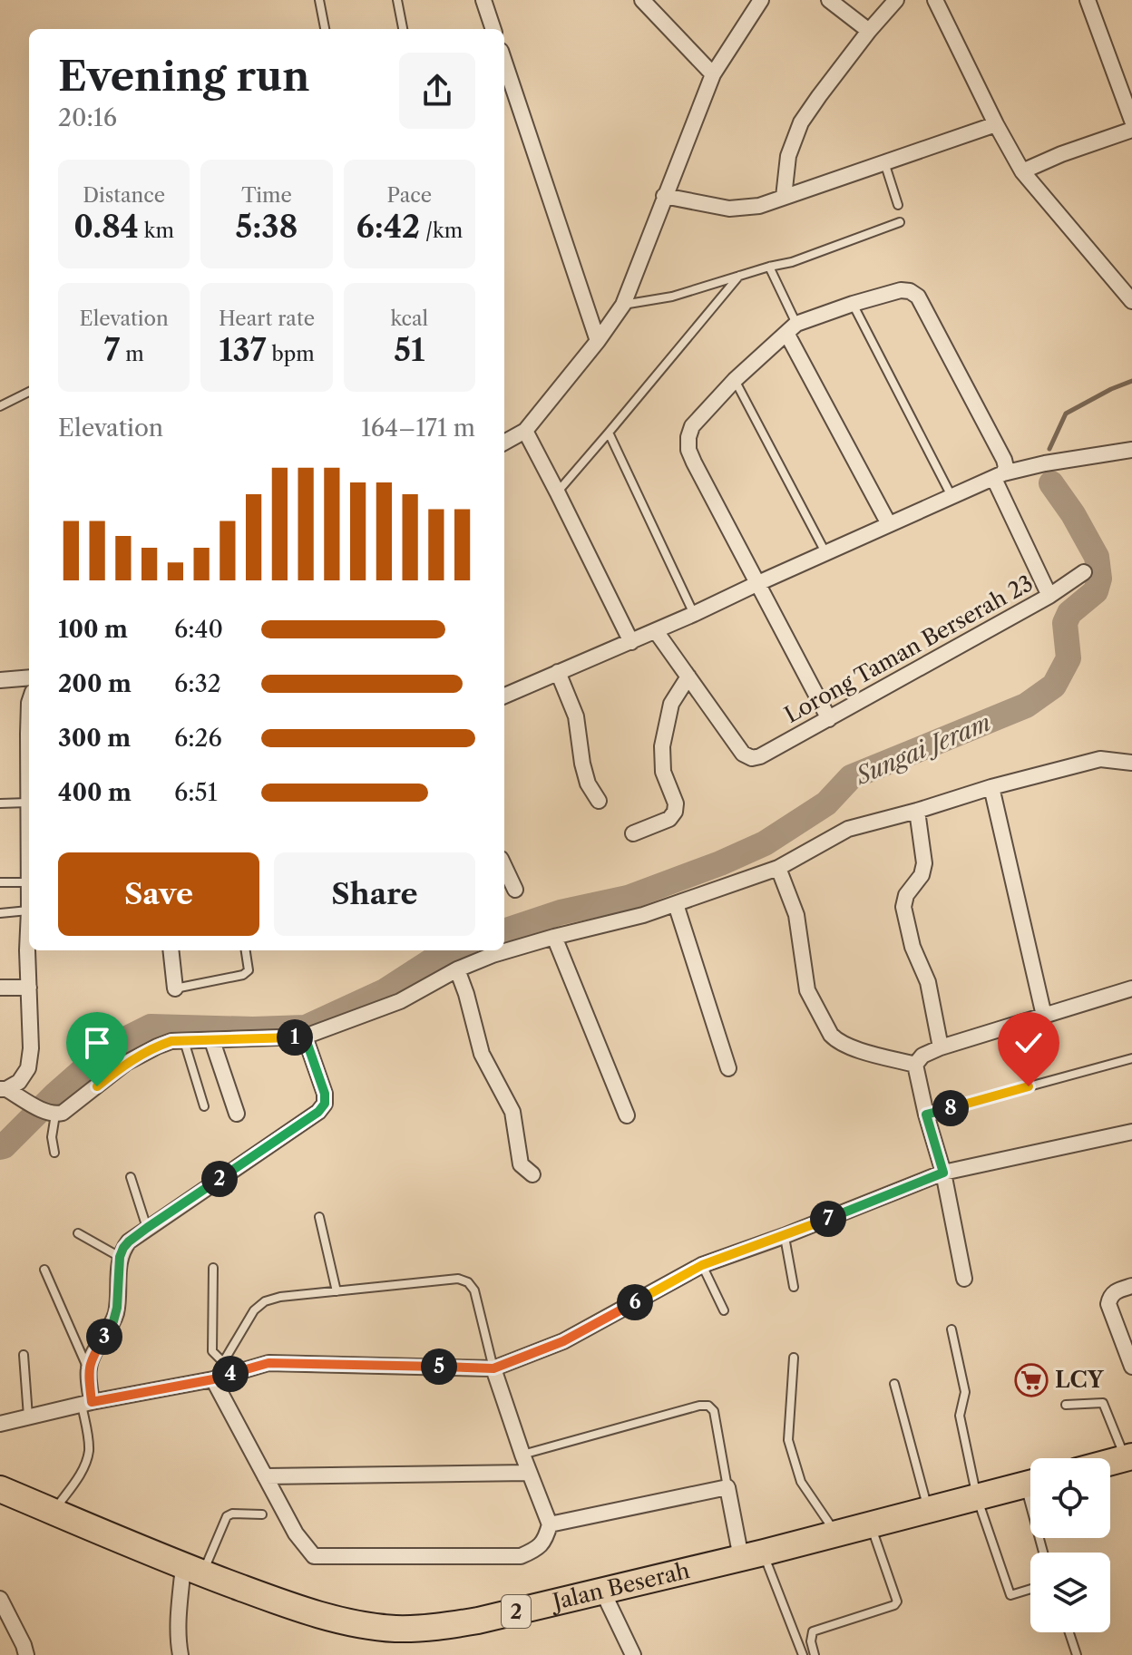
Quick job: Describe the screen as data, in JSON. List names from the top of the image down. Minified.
{"streets":{"highway":["Jalan Beserah","2"],"street":["Lorong Taman Berserah 23"]},"water":["Sungai Jeram"],"places":{"supermarket":["LCY"]},"page":{"heading":["Evening run","20:16"],"stats":[["Distance","0.84 km"],["Time","5:38"],["Pace","6:42 /km"],["Elevation","7 m"],["Heart rate","137 bpm"],["kcal","51"]],"chart":["Elevation","164–171 m"],"list":[{"name":"100 m","note":"6:40"},{"name":"200 m","note":"6:32"},{"name":"300 m","note":"6:26"},{"name":"400 m","note":"6:51"}],"buttons":["Save","Share"],"pins":["1","8","2","7","6","3","5","4"]}}
